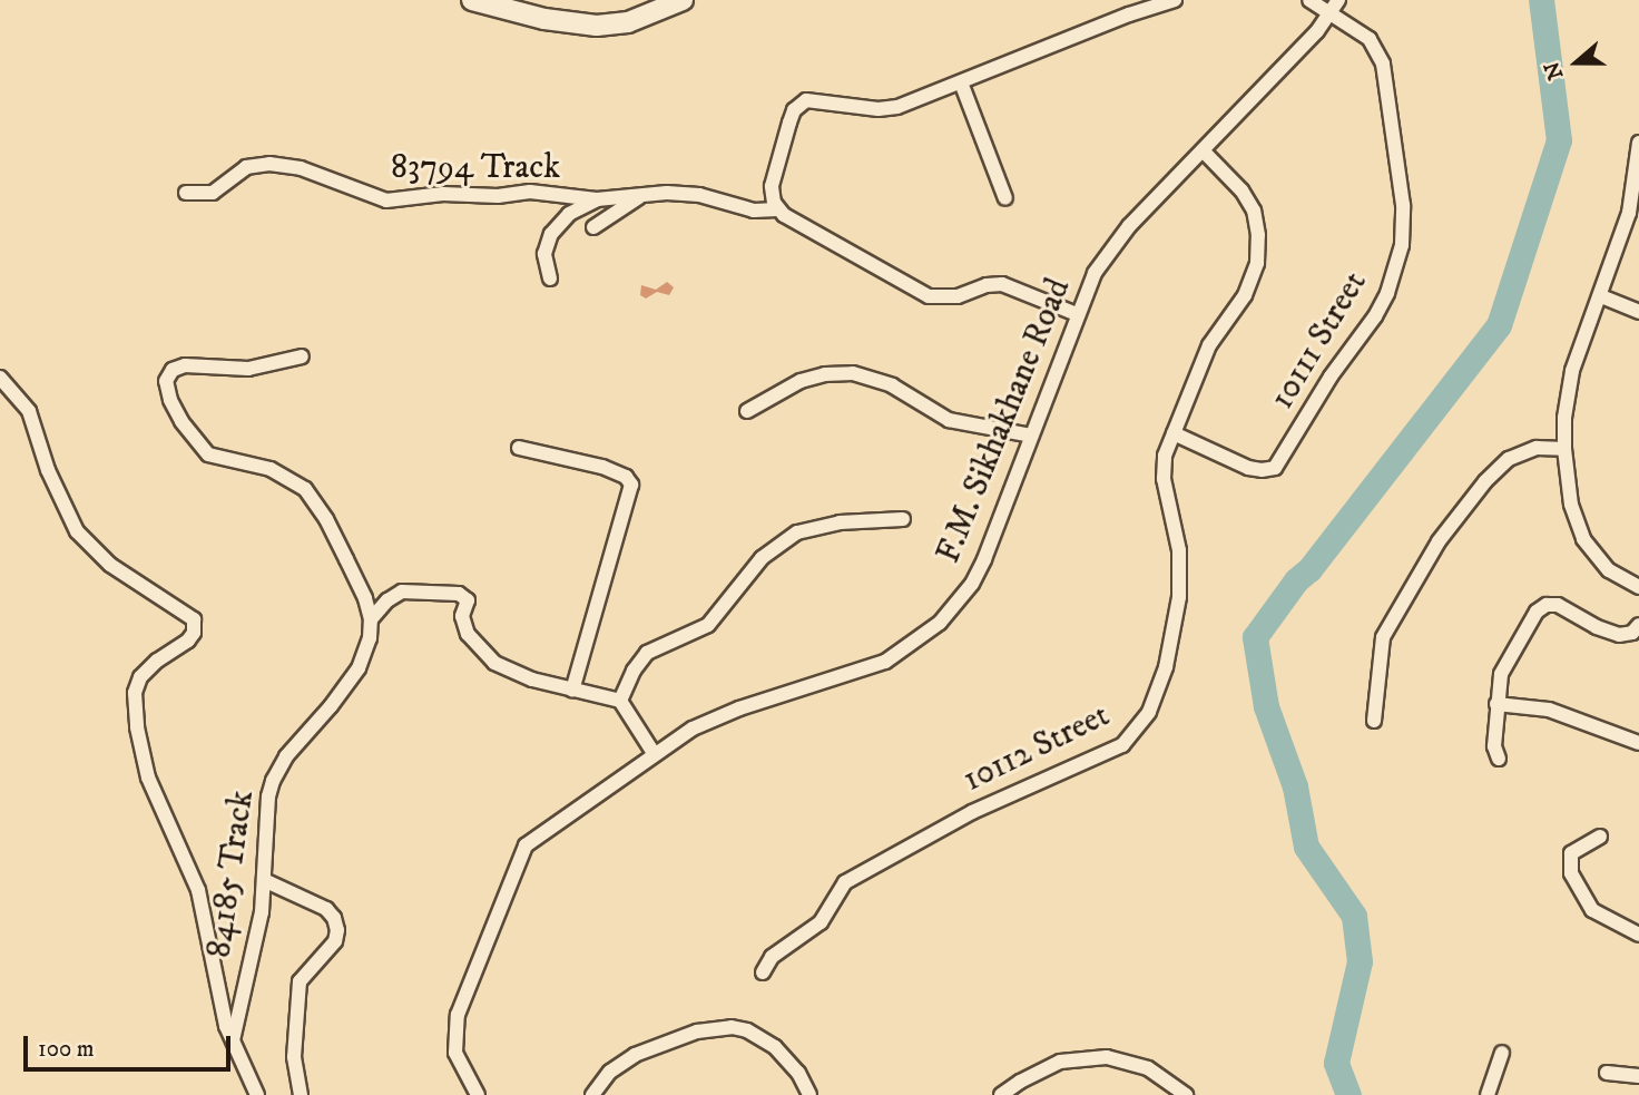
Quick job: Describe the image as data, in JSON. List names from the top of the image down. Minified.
{"streets":{"street":["83794 Track","10111 Street","F.M. Sikhakhane Road","10112 Street","84185 Track"]},"crossings":[["10111 Street","F.M. Sikhakhane Road"],["10111 Street","10112 Street"],["F.M. Sikhakhane Road","10112 Street"]],"scale_bar":"100 m","north":"left"}
